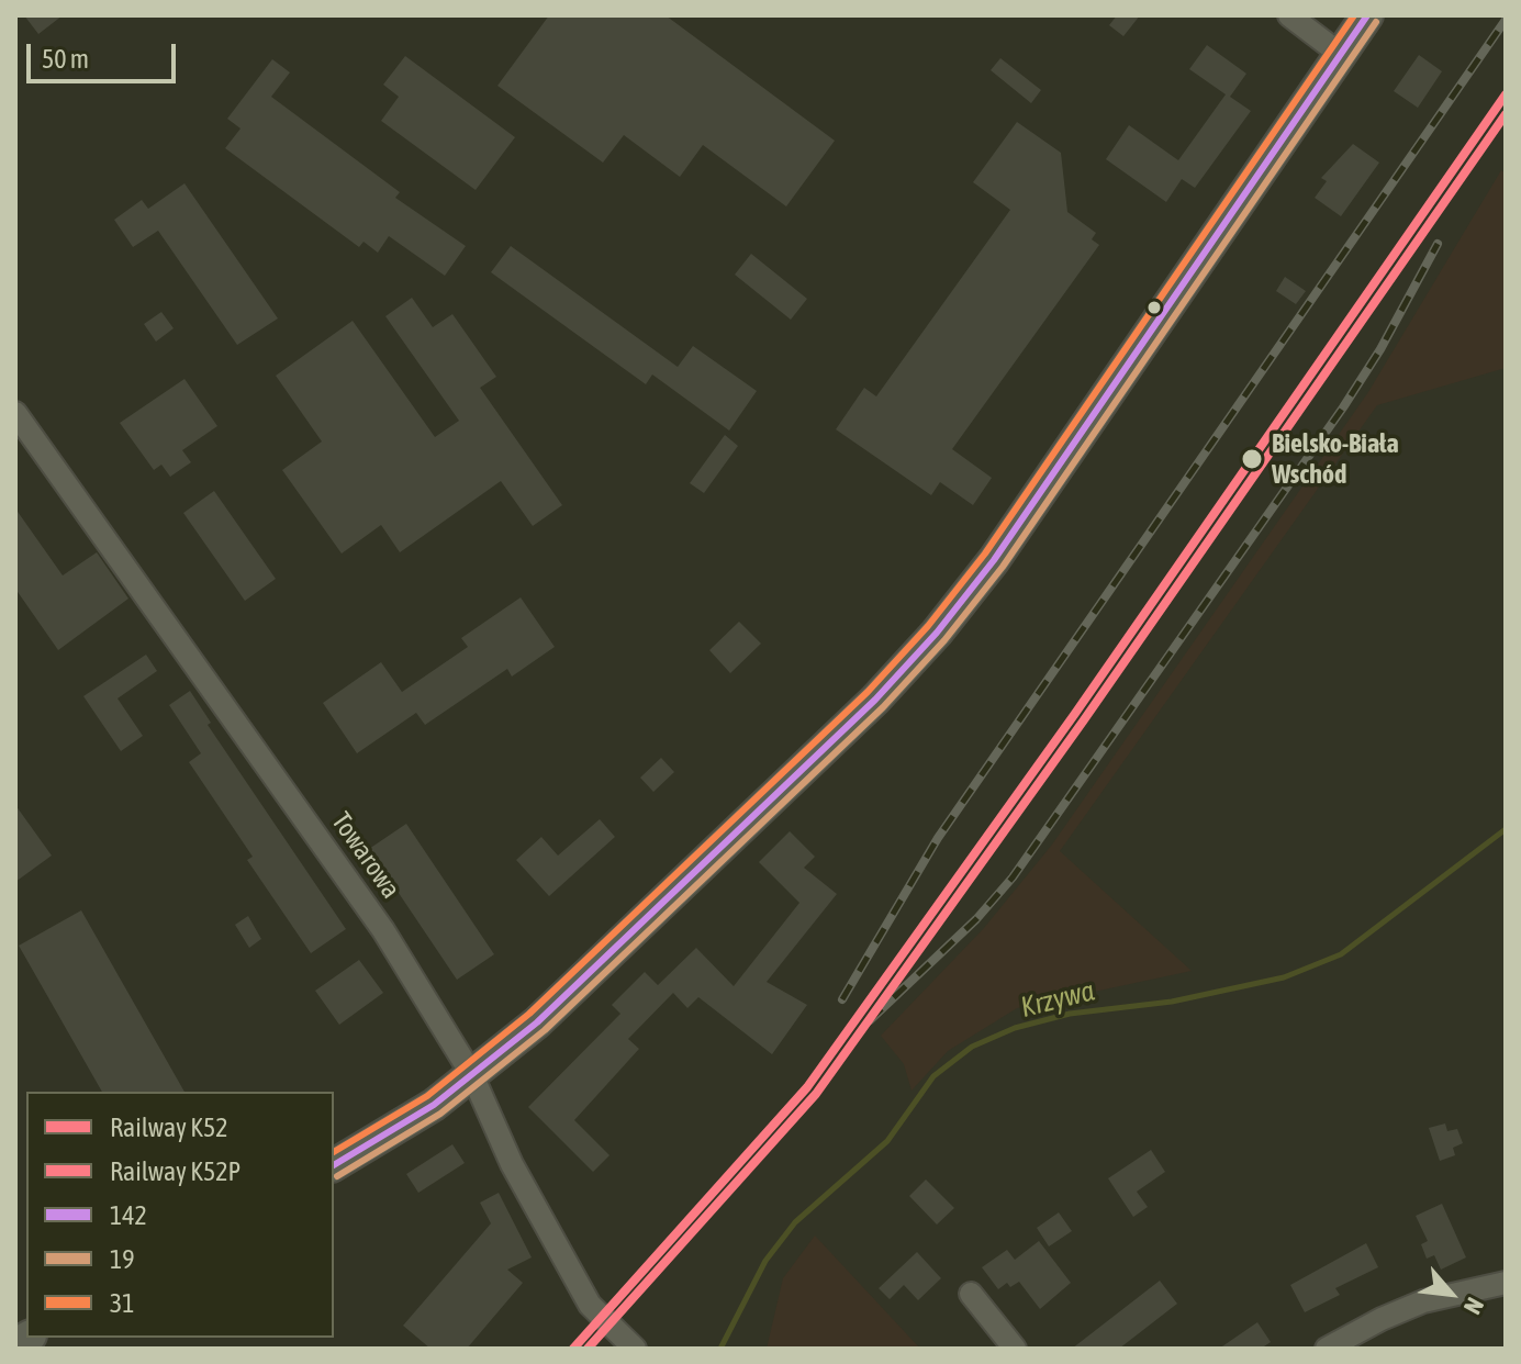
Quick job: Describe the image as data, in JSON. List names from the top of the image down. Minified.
{"streets":{"street":["Towarowa"]},"water":["Krzywa"],"places":["Bielsko-Biała Wschód"],"lines":["transit line 142","transit line 31","transit line 19","rail line K52","rail line K52P"],"legend":["Railway K52","Railway K52P","142","19","31"],"scale_bar":"50 m","north":"bottom right"}
